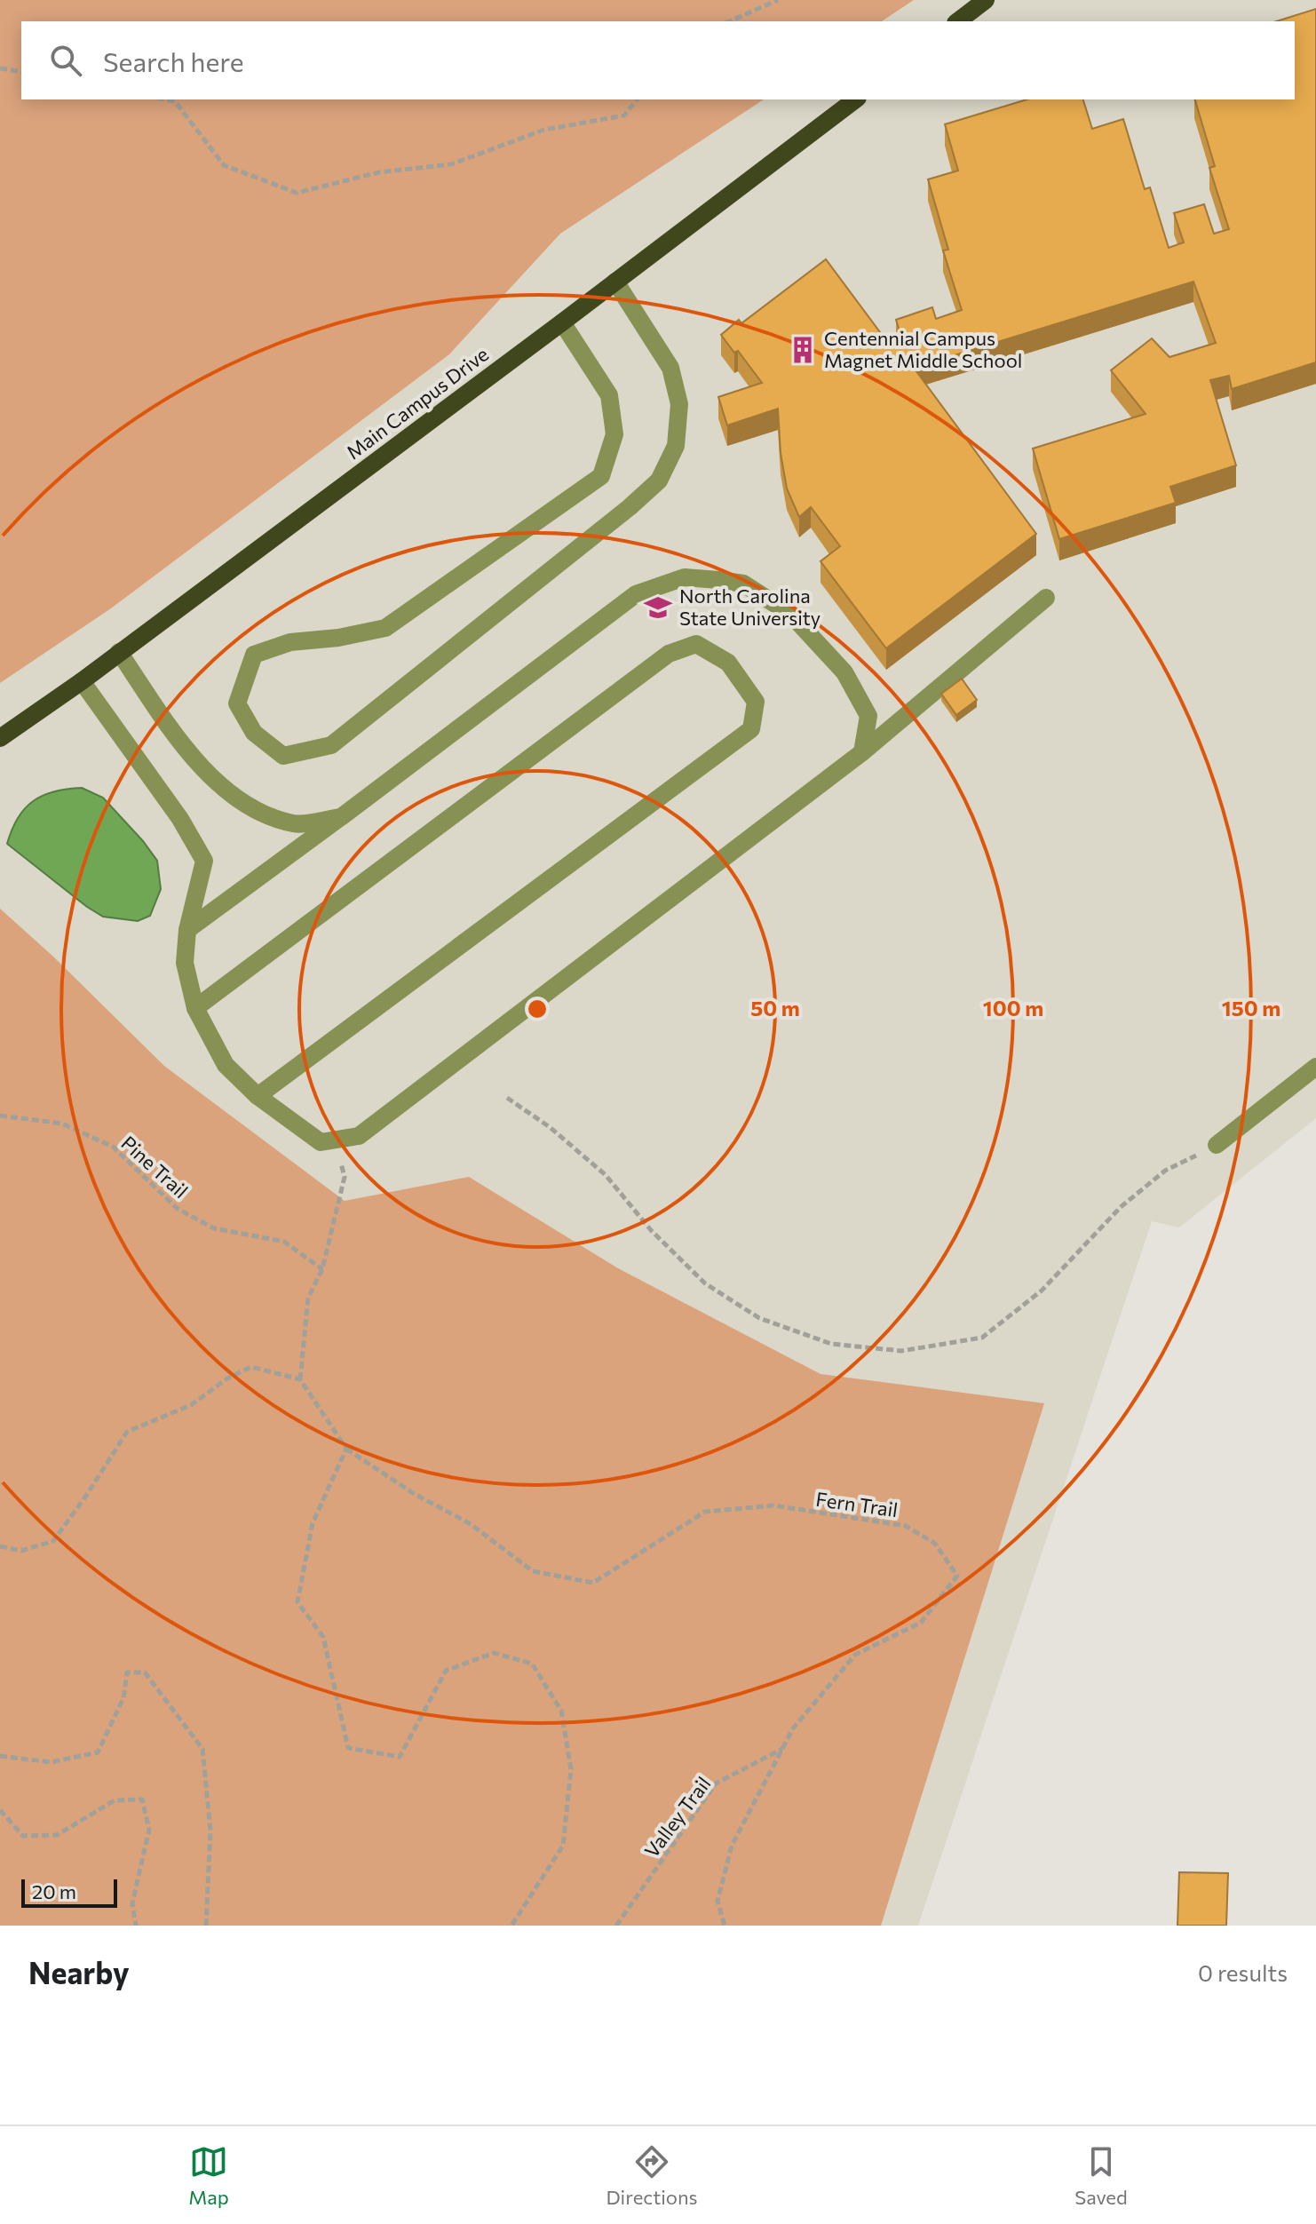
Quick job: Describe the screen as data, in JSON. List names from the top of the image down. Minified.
{"streets":{"main road":["Main Campus Drive"],"path":["Pine Trail","Fern Trail","Valley Trail"]},"crossings":[["Fern Trail","Valley Trail"]],"places":{"building":["Centennial Campus Magnet Middle School"],"school or university":["North Carolina State University"]},"scale_bar":"20 m","page":{"search":"Search here","scale":"20 m","heading":["Nearby","0 results"],"nav":["Map","Directions","Saved"]},"rings":["50 m","100 m","150 m"]}
